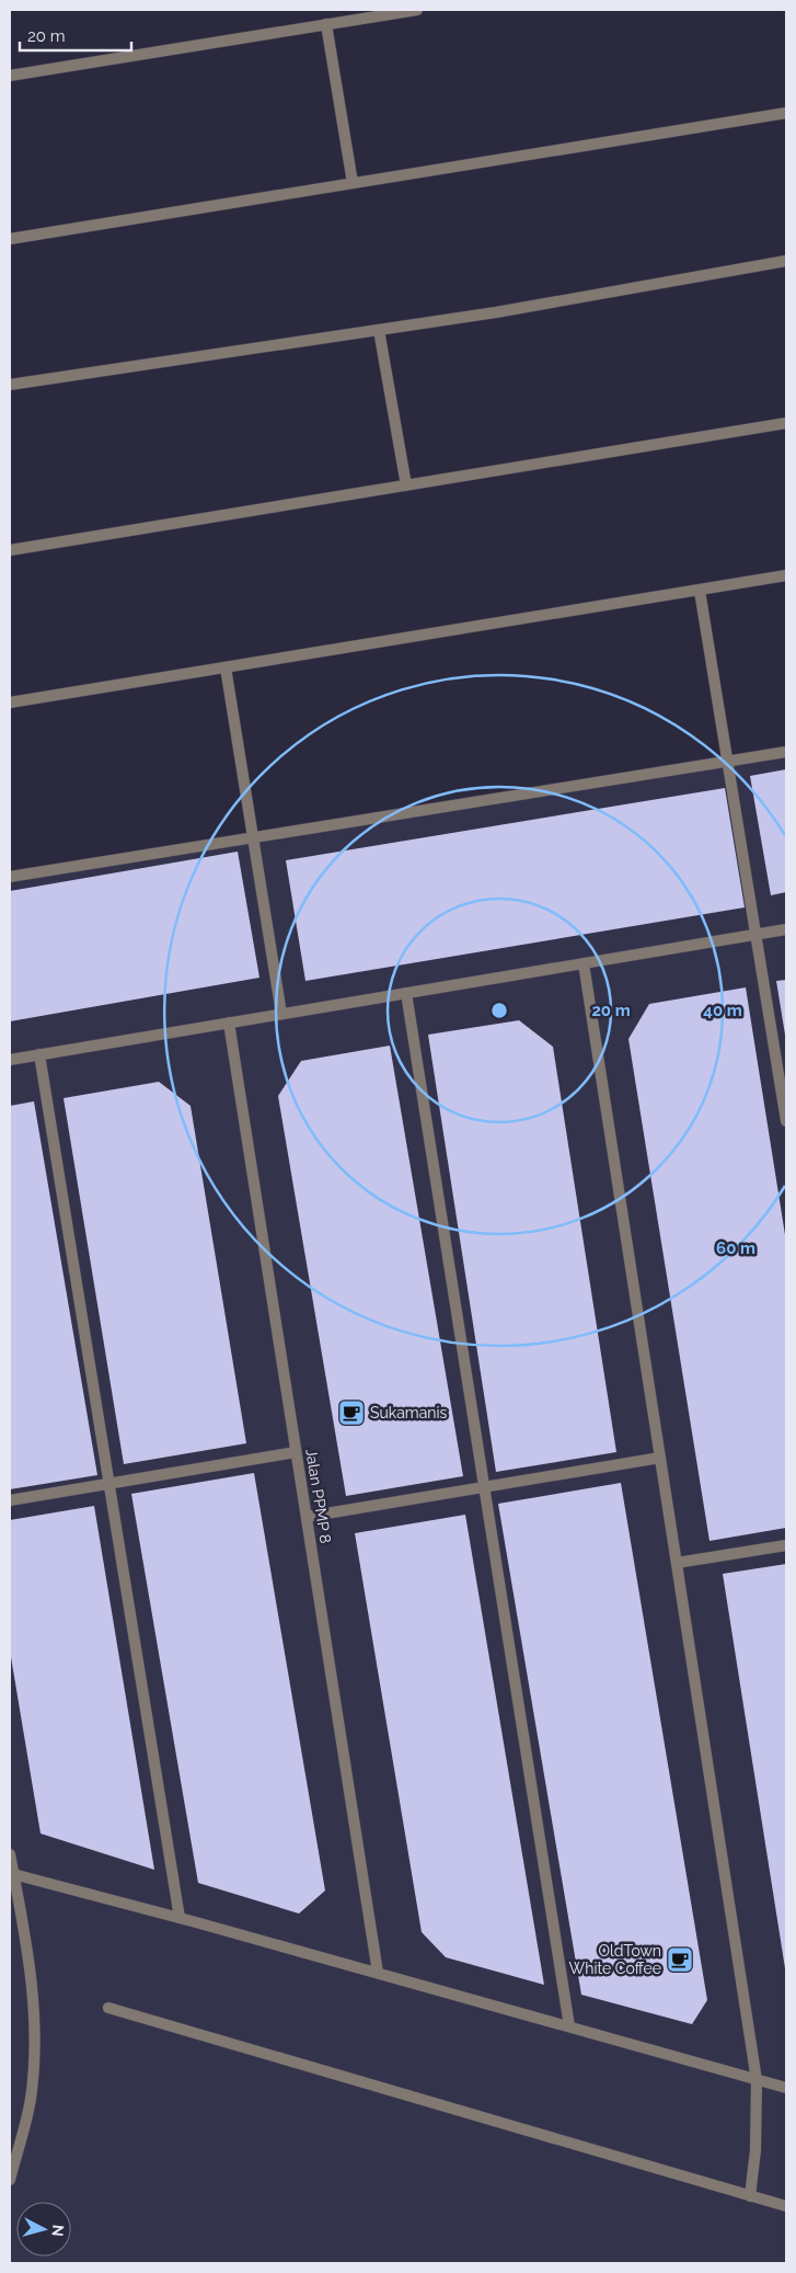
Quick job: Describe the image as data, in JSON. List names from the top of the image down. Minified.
{"streets":{"street":["Jalan PPMP 8"]},"places":{"cafe":["Sukamanis","OldTown White Coffee"]},"scale_bar":"20 m","north":"right","rings":["20 m","40 m","60 m"]}
